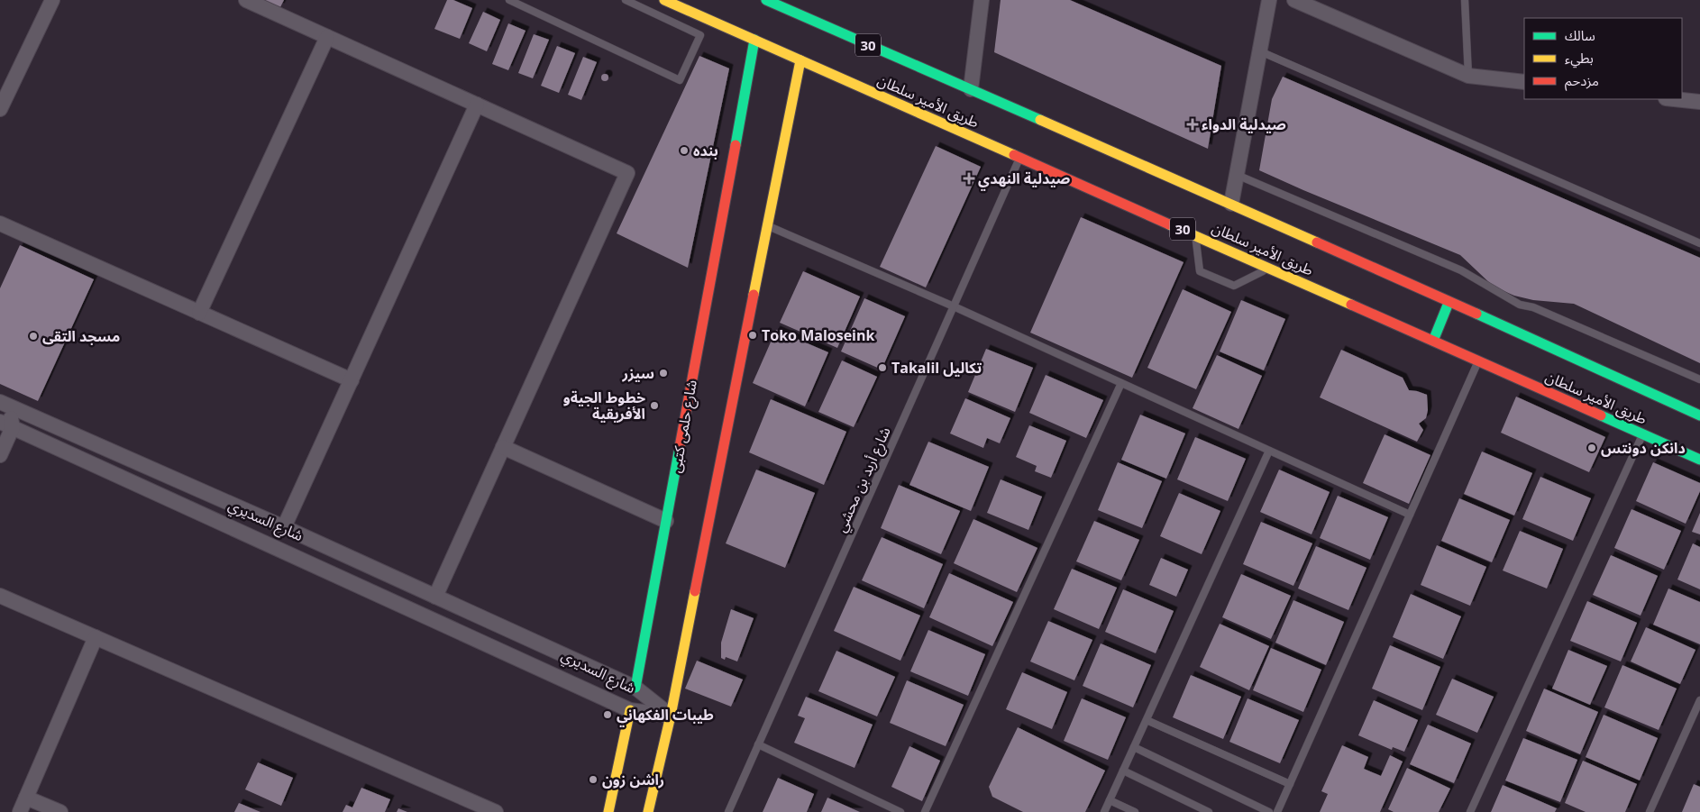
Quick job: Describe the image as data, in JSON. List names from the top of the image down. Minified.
{"streets":{"main road":["30","طريق الأمير سلطان","شارع حلمى كتبى"],"street":["شارع السديري"],"lane":["شارع أربد بن محشي"]},"crossings":[["طريق الأمير سلطان","شارع حلمى كتبى"],["طريق الأمير سلطان","شارع أربد بن محشي"],["شارع حلمى كتبى","شارع السديري"]],"places":{"health":["صيدلية الدواء","صيدلية النهدي"],"other":["بنده","Toko Maloseink","مسجد التقى","Takalil تكاليل","سيزر","خطوط الجيةو الأفريقية","دانكن دونتس","طيبات الفكهاني","راشن زون"]},"legend":["سالك","بطيء","مزدحم"]}
